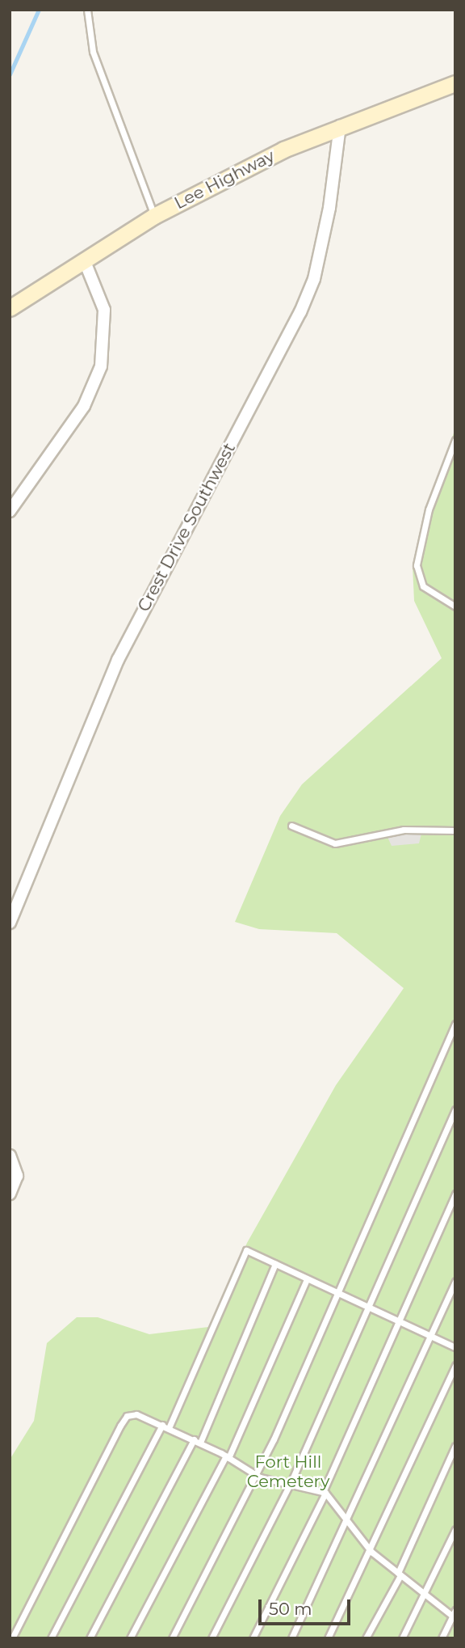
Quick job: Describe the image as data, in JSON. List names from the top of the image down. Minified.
{"streets":{"main road":["Lee Highway"],"street":["Crest Drive Southwest"]},"crossings":[["Lee Highway","Crest Drive Southwest"]],"parks":["Fort Hill Cemetery"],"scale_bar":"50 m"}
